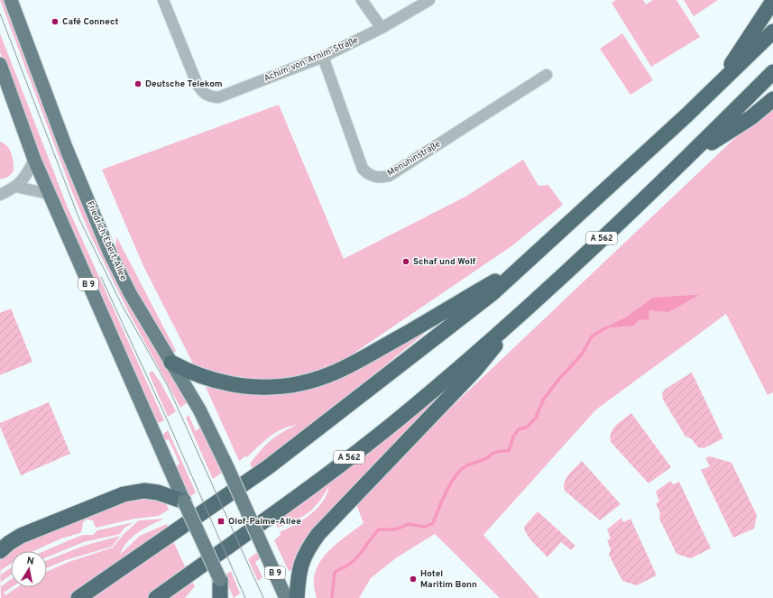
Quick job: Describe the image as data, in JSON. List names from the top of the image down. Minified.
{"streets":{"highway":["A 562"],"main road":["Friedrich-Ebert-Allee","B 9"],"street":["Achim-von-Arnim-Straße","Menuhinstraße"]},"crossings":[["Achim-von-Arnim-Straße","Menuhinstraße"]],"places":{"other":["Café Connect","Deutsche Telekom","Schaf und Wolf","Hotel Maritim Bonn"],"transit":["Olof-Palme-Allee"]},"north":"top"}
